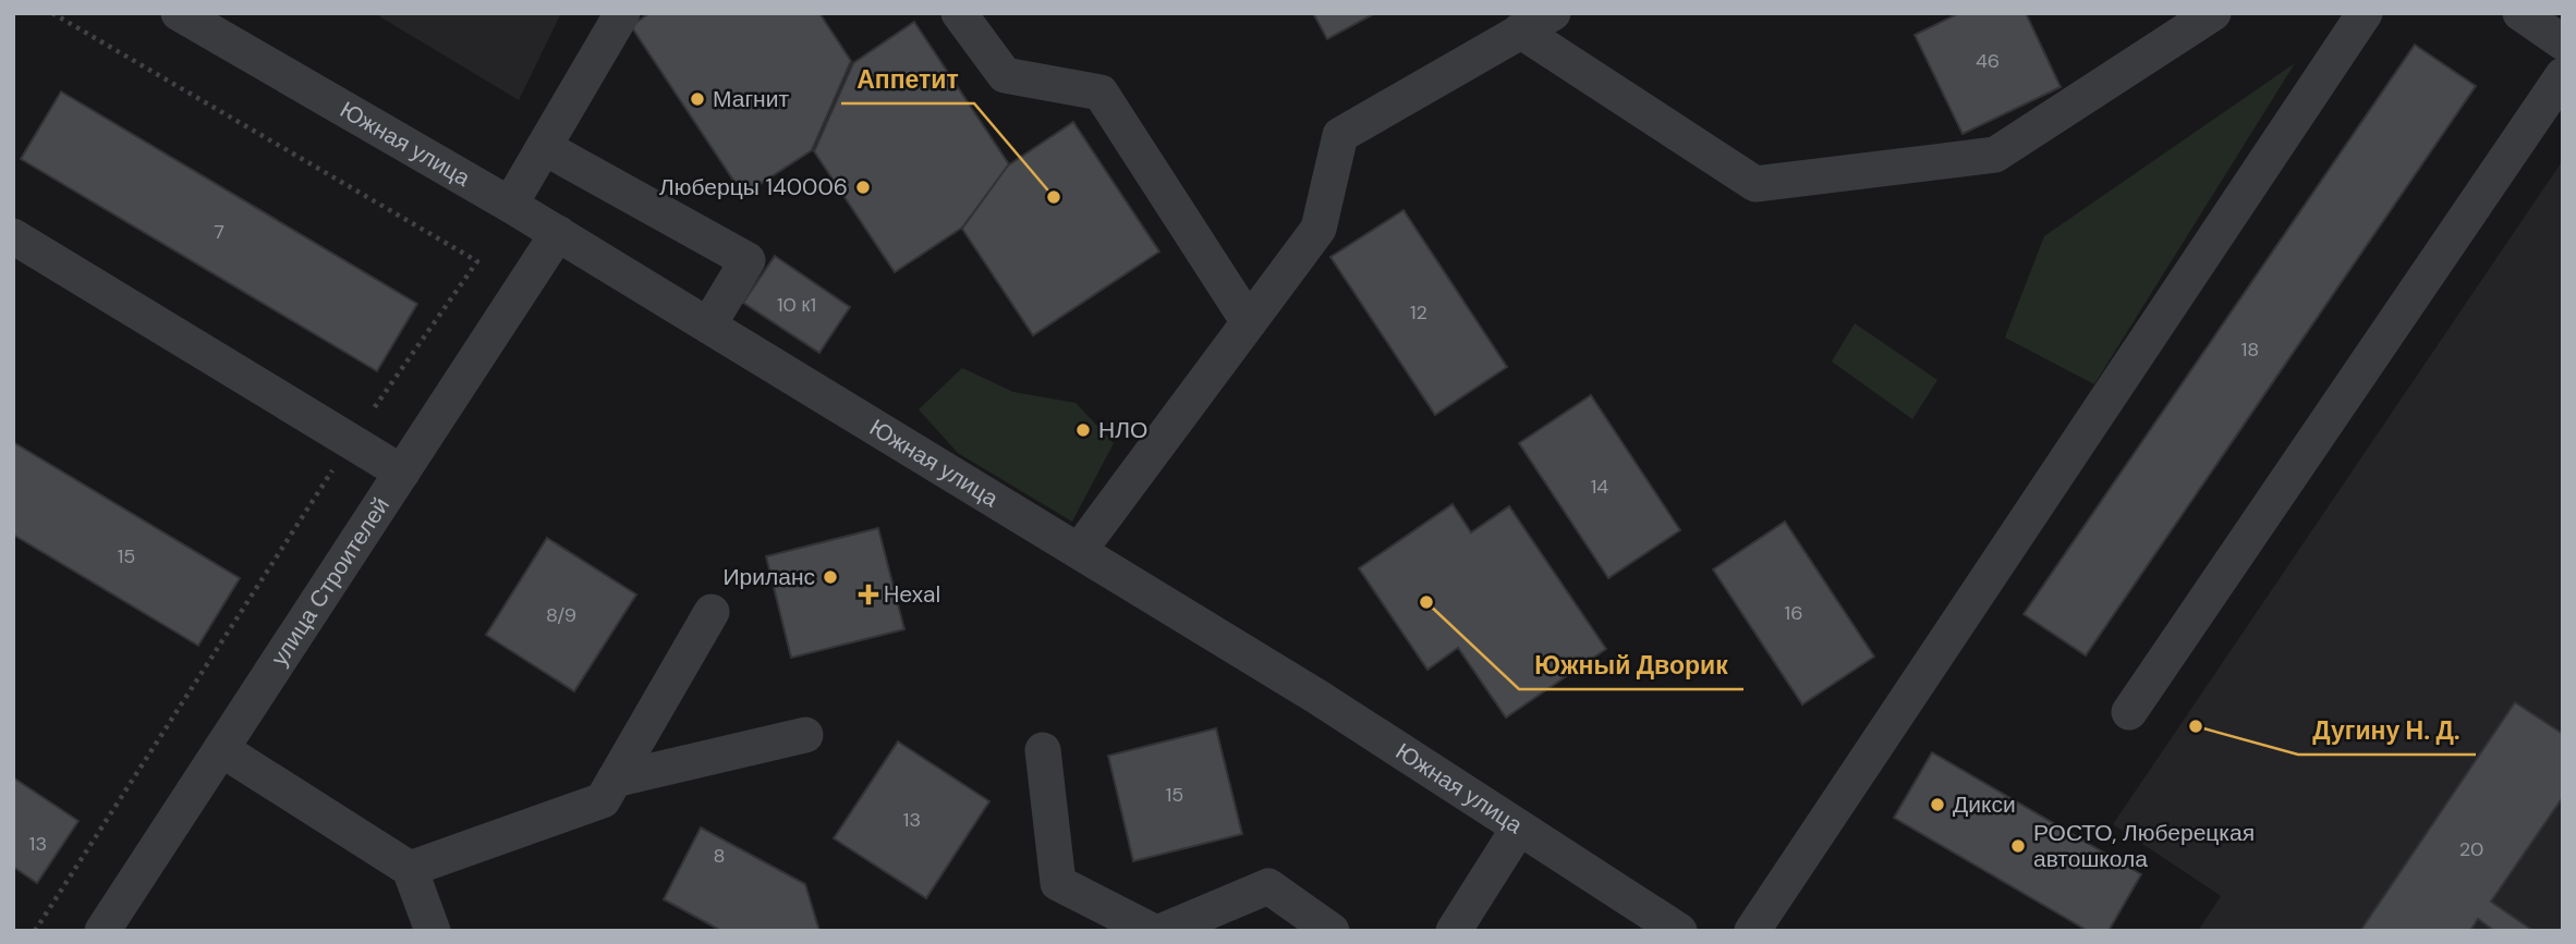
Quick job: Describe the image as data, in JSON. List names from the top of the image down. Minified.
{"streets":{"street":["Южная улица","улица Строителей"]},"crossings":[["Южная улица","улица Строителей"]],"places":{"other":["Магнит","Люберцы 140006","Аппетит","НЛО","Ириланс","Южный Дворик","Дугину Н. Д.","Дикси","РОСТО, Люберецкая автошкола"],"health":["Hexal"]},"house_numbers":["46","7","10 к1","12","18","14","15","16","8/9","15","13","13","20","8"]}
